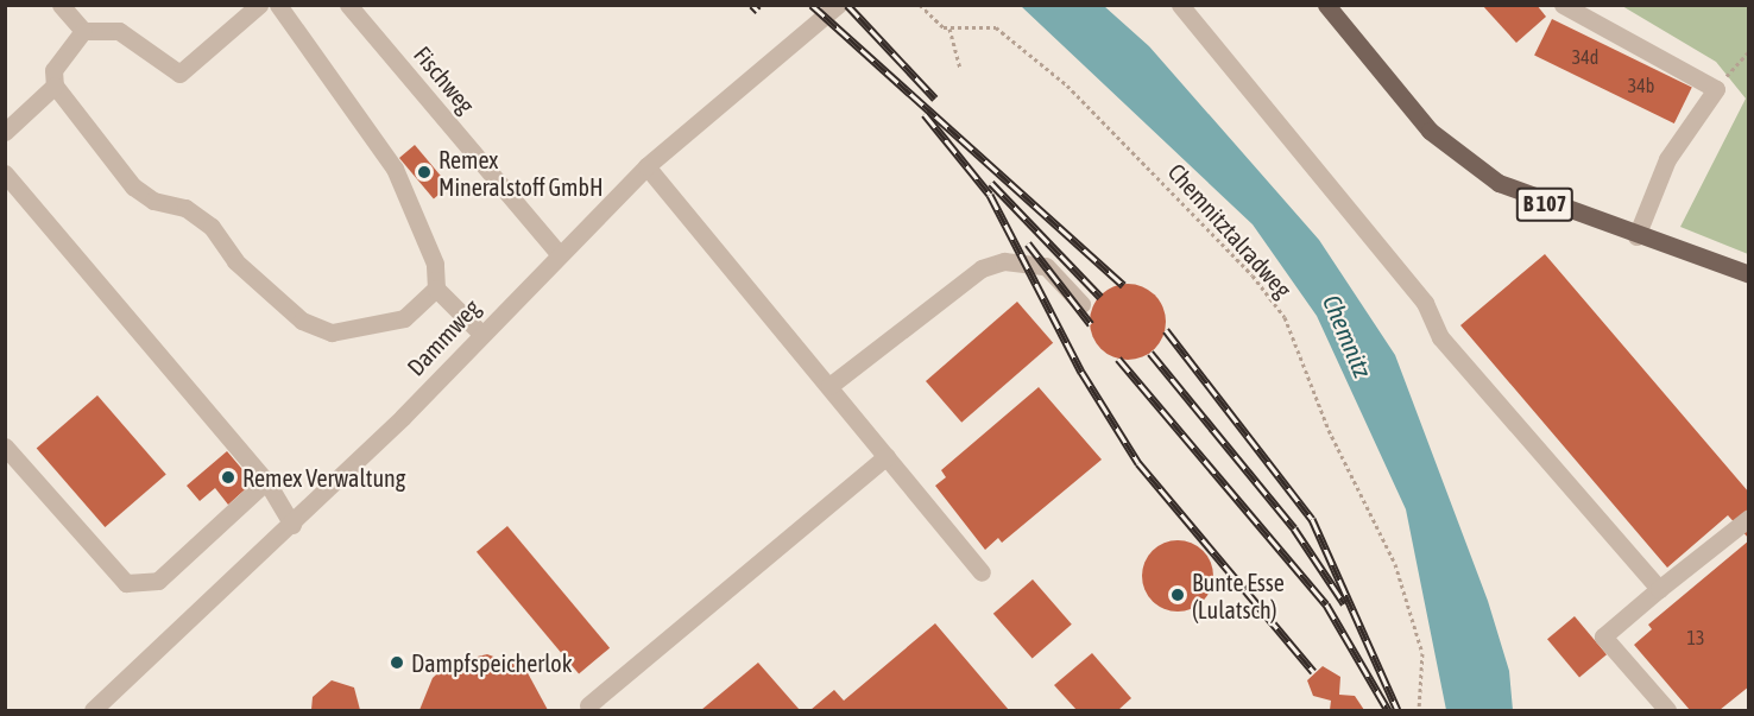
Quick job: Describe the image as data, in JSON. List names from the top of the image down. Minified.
{"streets":{"main road":["B 107"],"street":["Fischweg","Dammweg"],"path":["Chemnitztalradweg"]},"crossings":[["Fischweg","Dammweg"]],"water":["Chemnitz"],"places":["Remex Mineralstoff GmbH","Remex Verwaltung","Bunte Esse (Lulatsch)","Dampfspeicherlok"],"house_numbers":["34d","34b","13"]}
